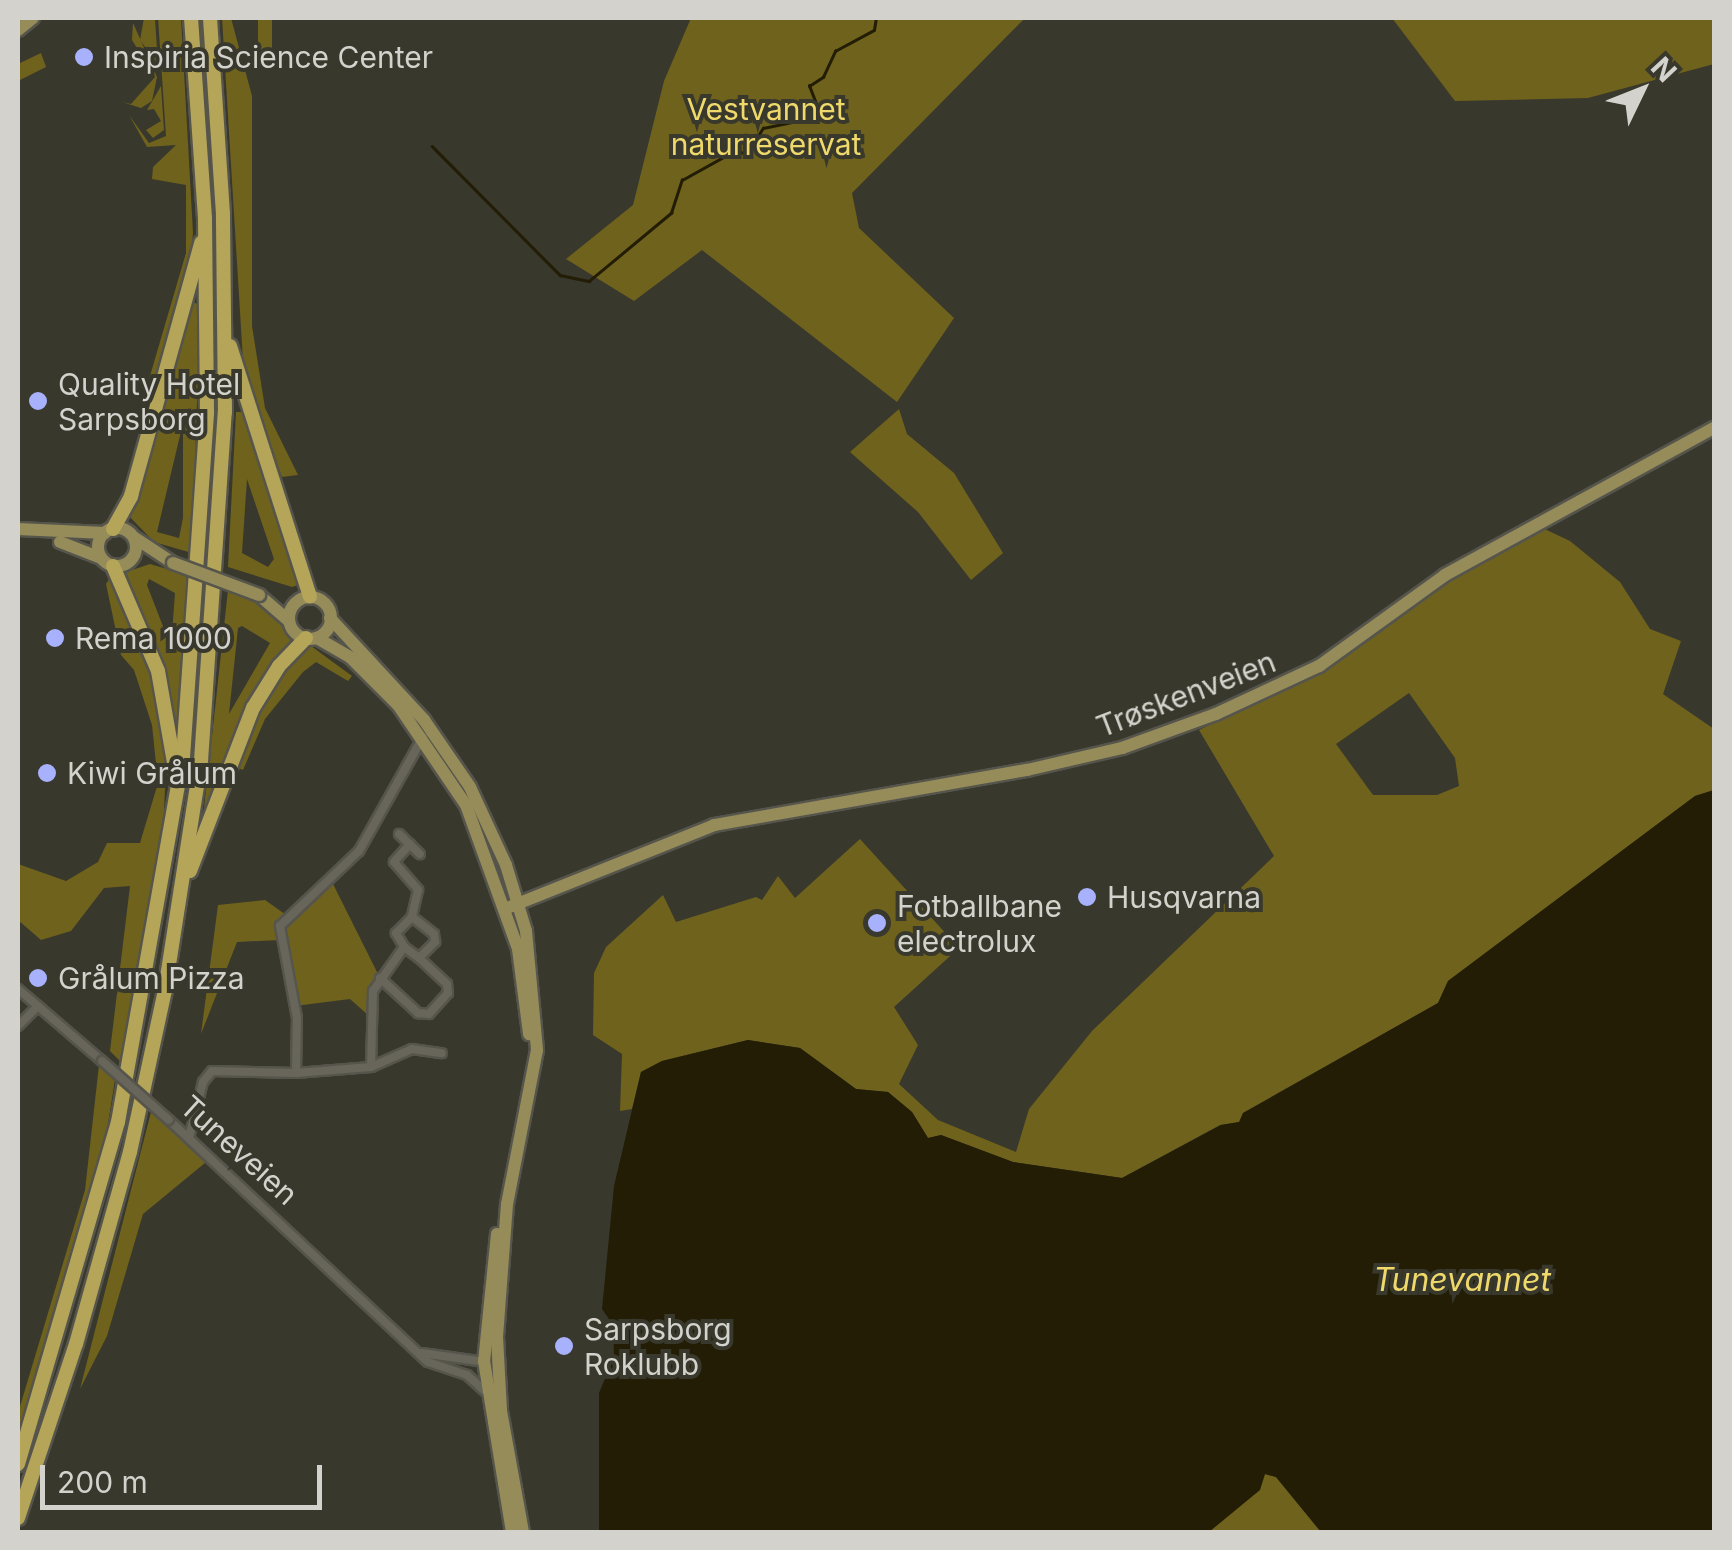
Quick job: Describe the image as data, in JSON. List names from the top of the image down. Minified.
{"streets":{"main road":["Trøskenveien"],"street":["Tuneveien"]},"water":["Tunevannet"],"parks":["Vestvannet naturreservat"],"places":["Inspiria Science Center","Quality Hotel Sarpsborg","Rema 1000","Kiwi Grålum","Husqvarna","Fotballbane electrolux","Grålum Pizza","Sarpsborg Roklubb"],"scale_bar":"200 m","north":"top right"}
